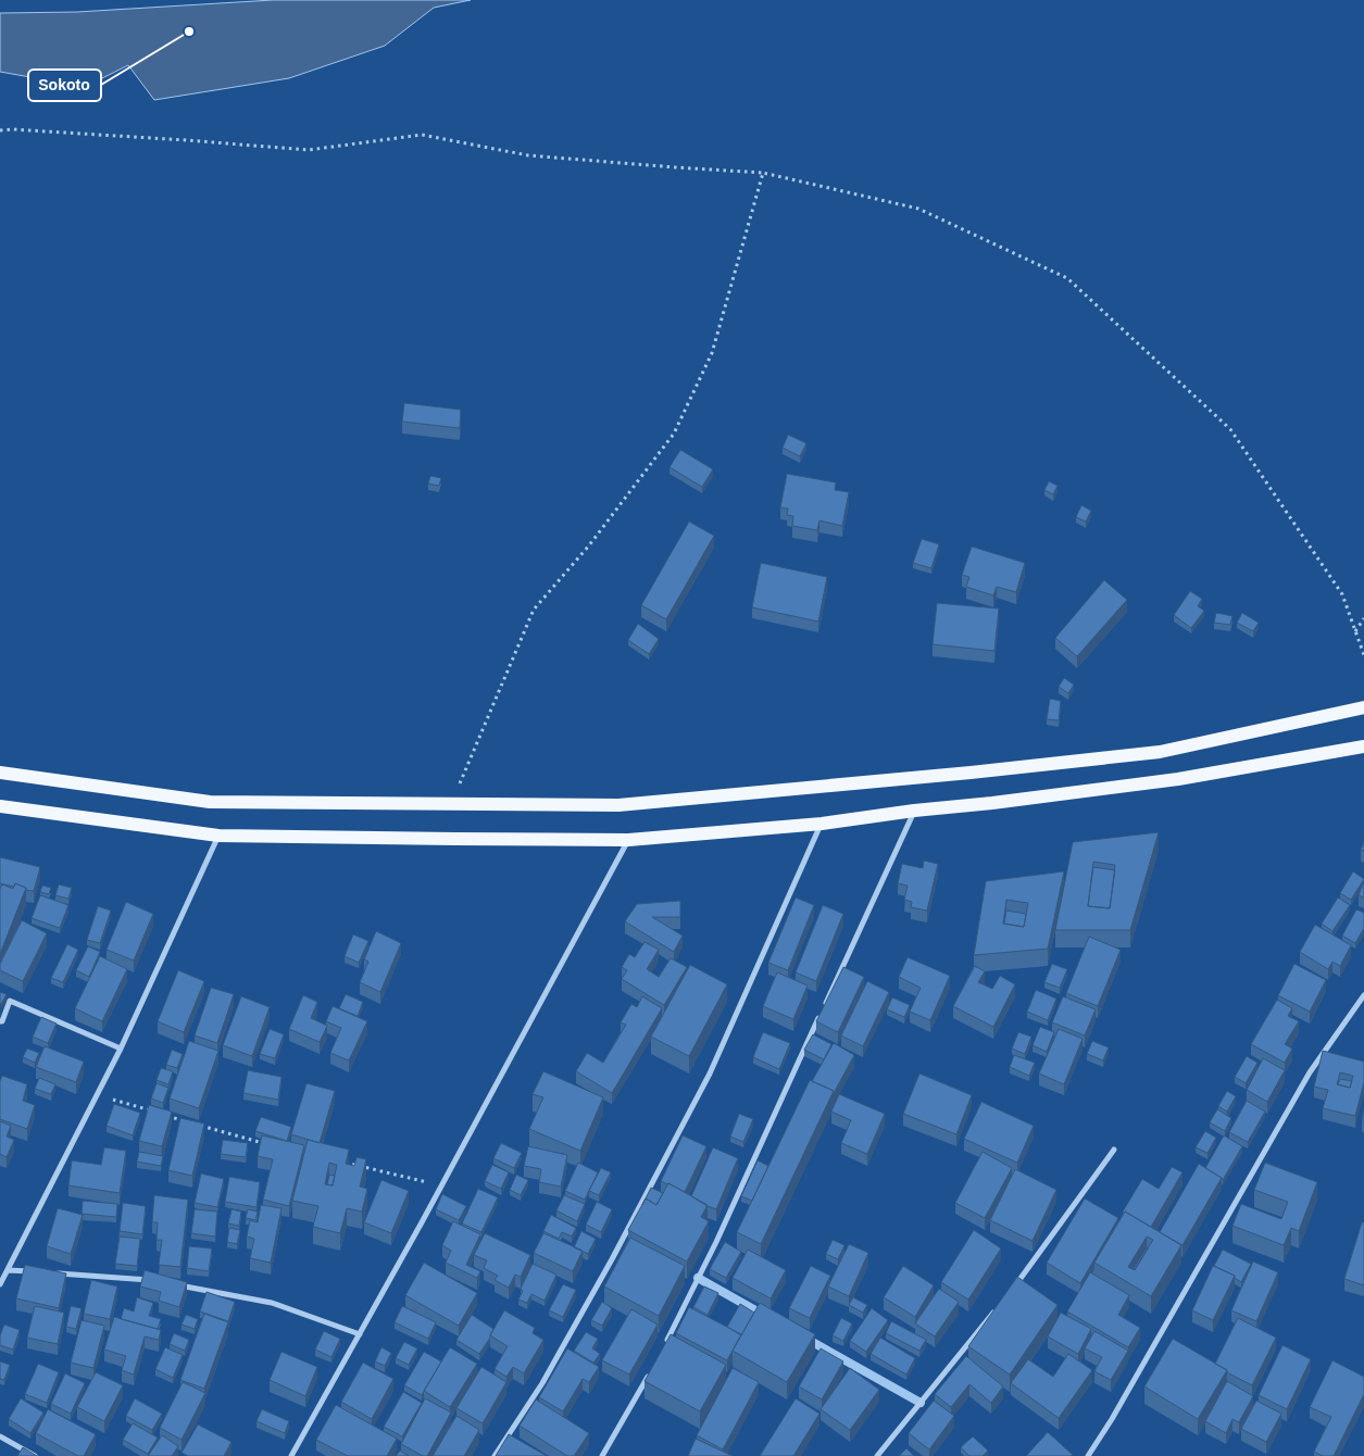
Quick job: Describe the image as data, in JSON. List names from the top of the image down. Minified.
{"places":["Sokoto"]}
